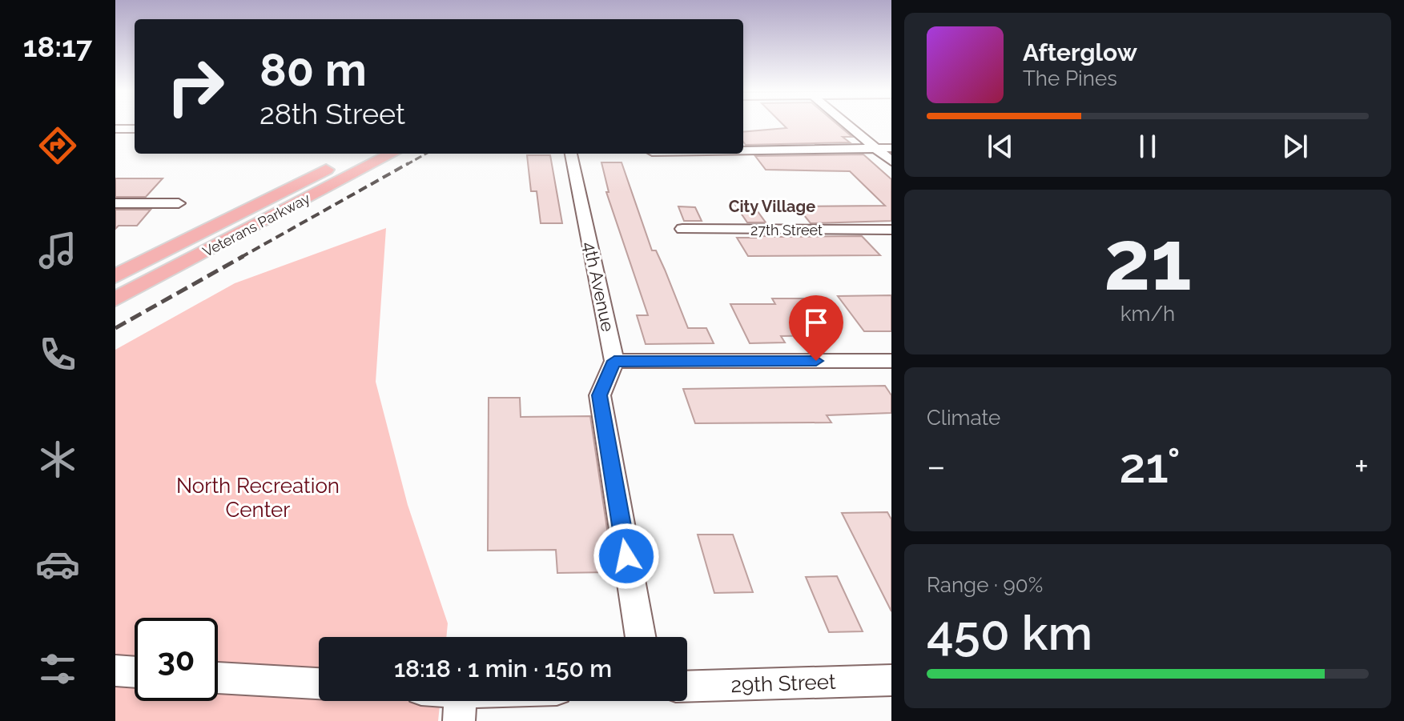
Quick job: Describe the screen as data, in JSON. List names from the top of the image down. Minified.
{"streets":{"main road":["Veterans Parkway"],"street":["27th Street","4th Avenue","29th Street"]},"districts":["City Village"],"parks":["North Recreation Center"],"page":{"tabs":"18:17","turn":["80 m","28th Street"],"song":["Afterglow","The Pines"],"tile":[["21","km/h"],"Climate",["Range · 90%","450 km"]],"heat":["−","21°","+"],"limit":"30","trip":"18:18 · 1 min · 150 m"}}
